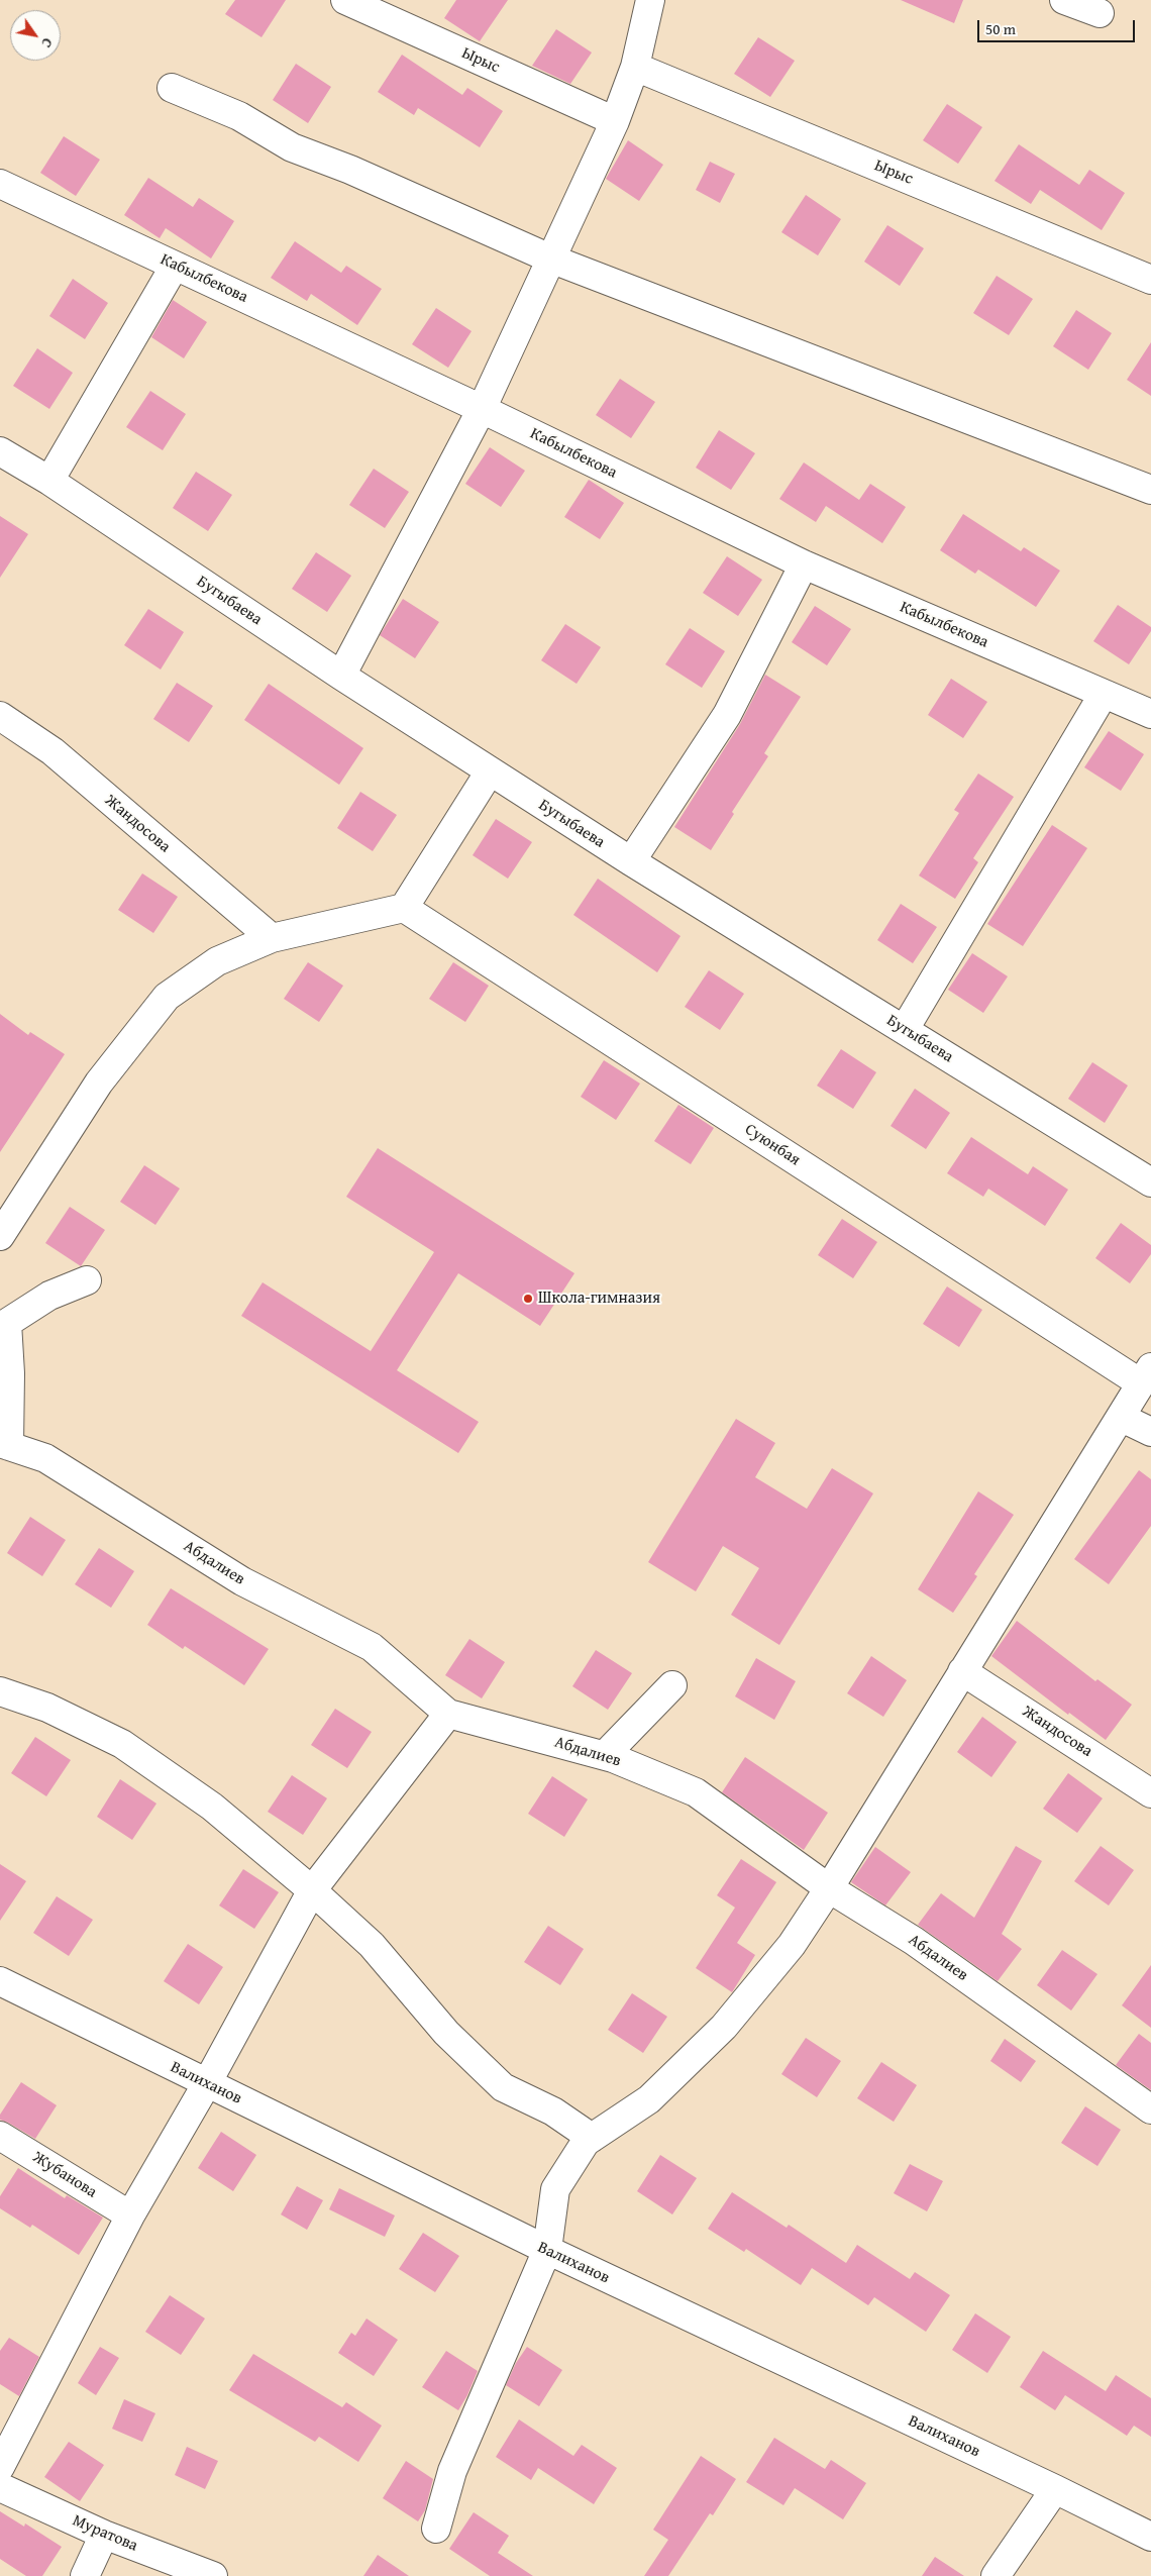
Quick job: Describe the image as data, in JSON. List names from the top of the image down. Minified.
{"streets":{"street":["Ырыс","Кабылбекова","Бугыбаева","Жандосова","Суюнбая","Абдалиев","Валиханов","Жубанова","Муратова"]},"places":["Школа-гимназия"],"scale_bar":"50 m","north":"bottom right"}
